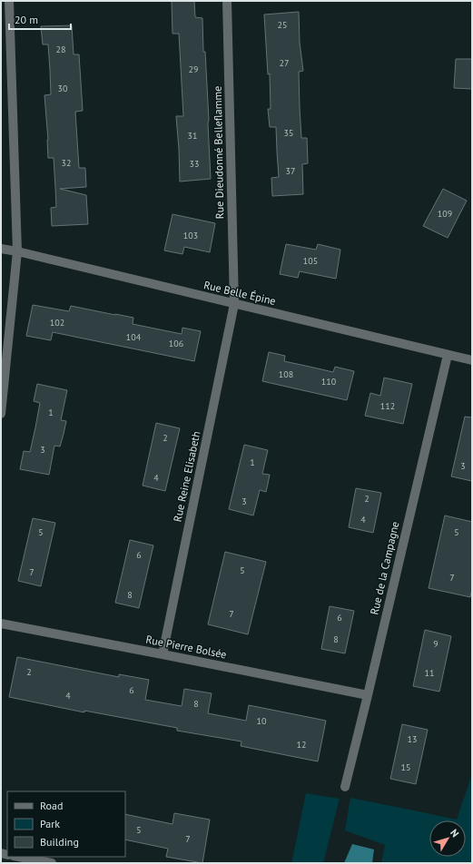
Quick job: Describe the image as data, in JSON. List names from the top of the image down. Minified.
{"streets":{"street":["Rue Dieudonné Belleflamme","Rue Belle Épine","Rue Reine Elisabeth","Rue de la Campagne","Rue Pierre Bolsée"]},"crossings":[["Rue Dieudonné Belleflamme","Rue Belle Épine"],["Rue Dieudonné Belleflamme","Rue Reine Elisabeth"],["Rue Belle Épine","Rue Reine Elisabeth"],["Rue Belle Épine","Rue de la Campagne"],["Rue Reine Elisabeth","Rue Pierre Bolsée"],["Rue de la Campagne","Rue Pierre Bolsée"]],"house_numbers":["25","28","27","29","30","35","31","32","33","37","109","103","105","102","104","106","108","110","112","1","2","3","1","3","4","2","3","4","5","5","6","5","7","7","8","7","6","8","9","2","11","6","4","8","10","13","12","15","5","7"],"legend":["Road","Park","Building"],"scale_bar":"20 m","north":"top right"}
